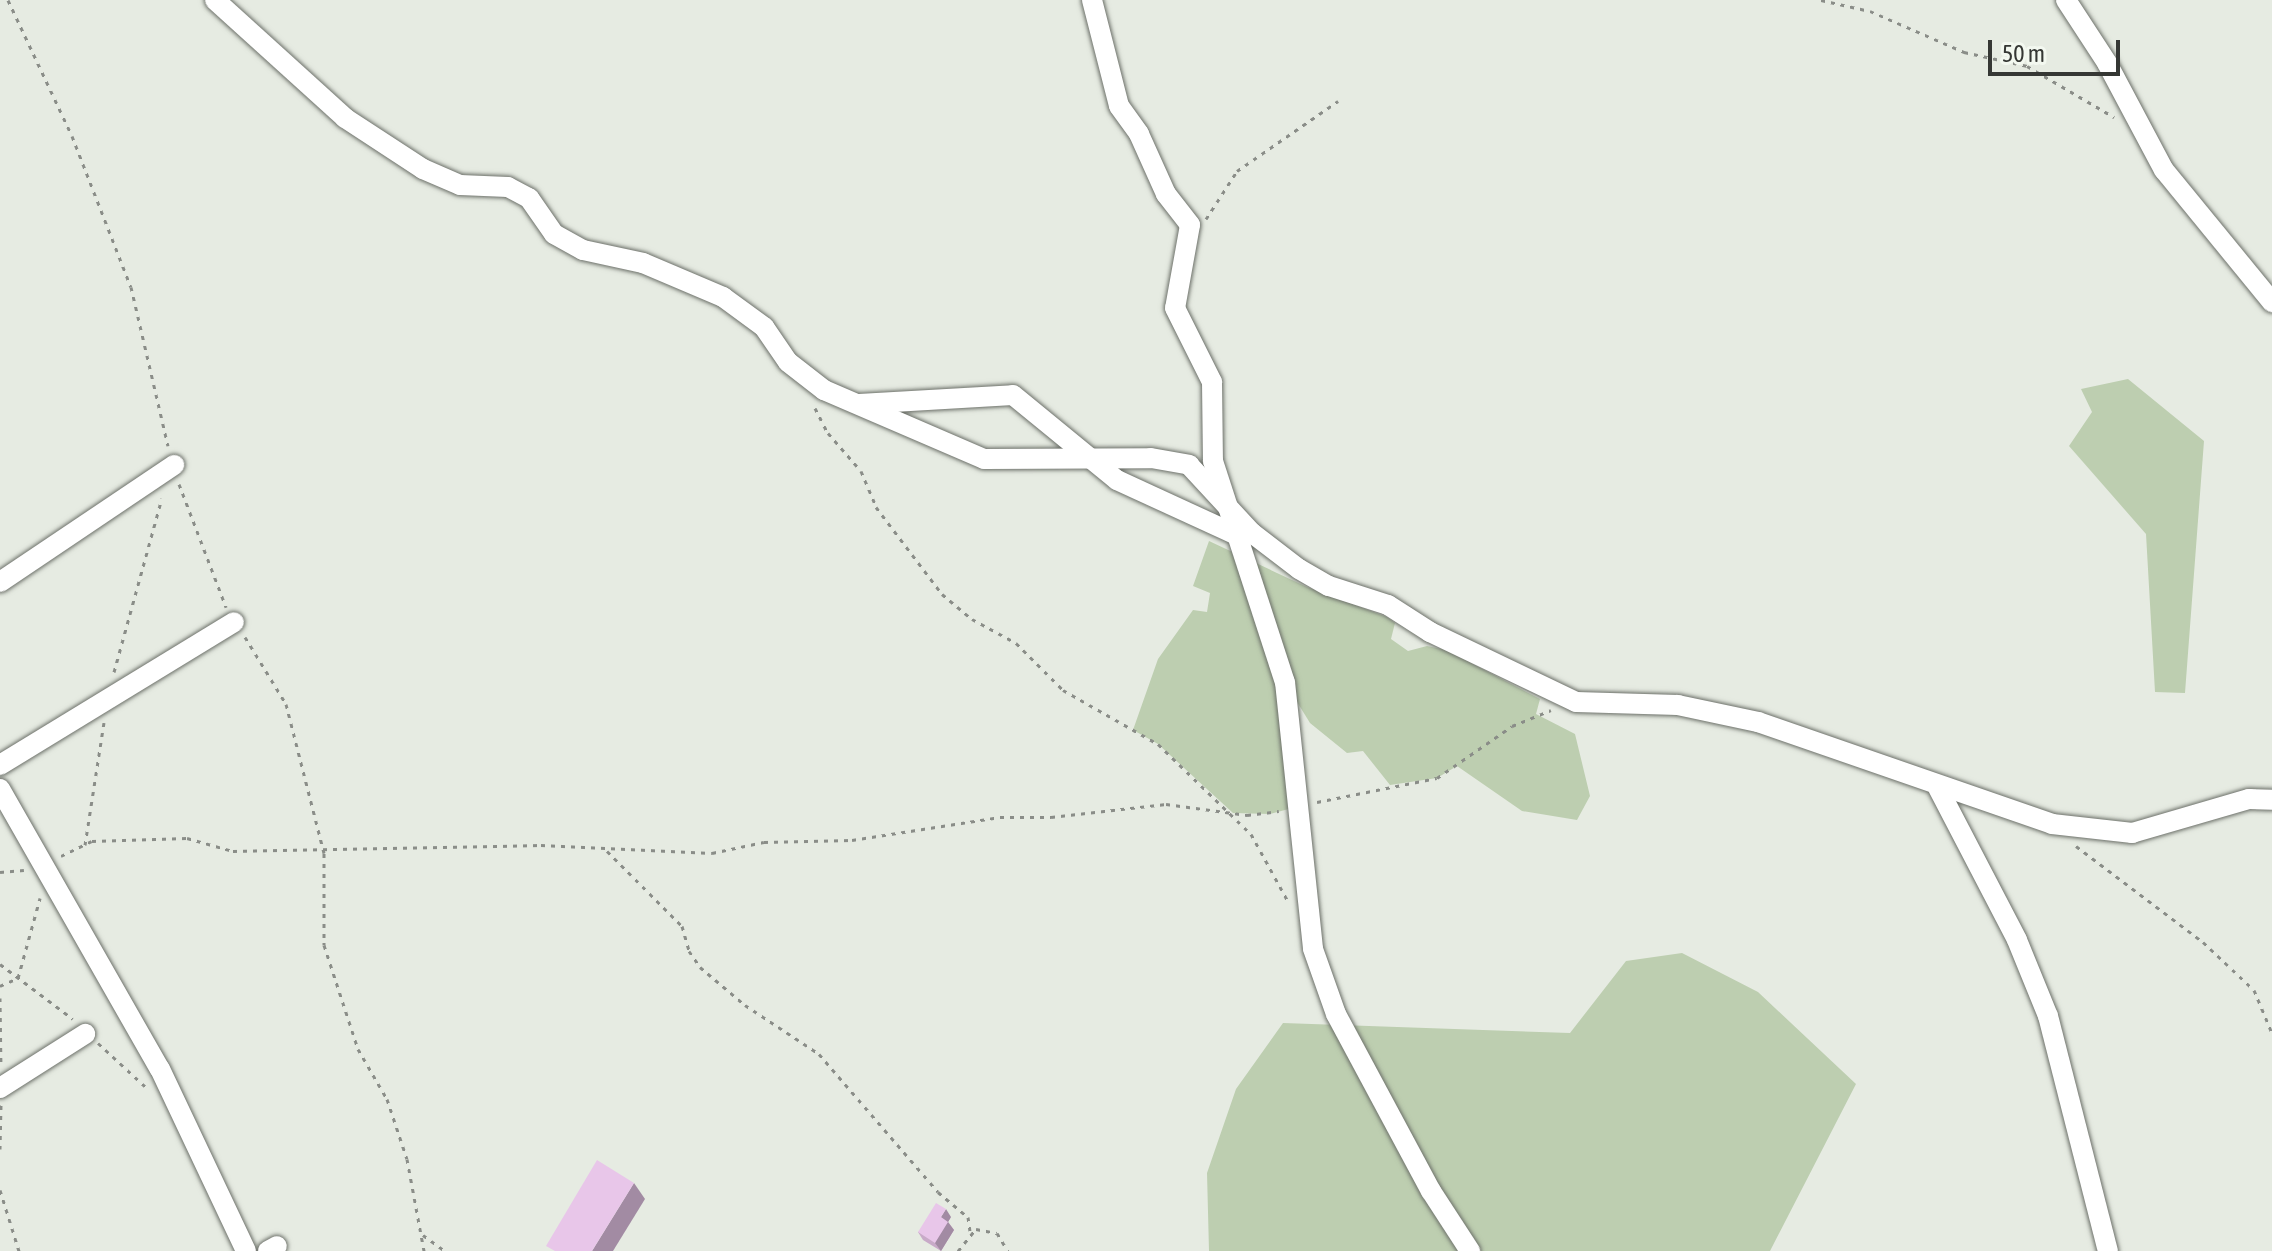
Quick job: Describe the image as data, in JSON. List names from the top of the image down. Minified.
{"scale_bar":"50 m"}
